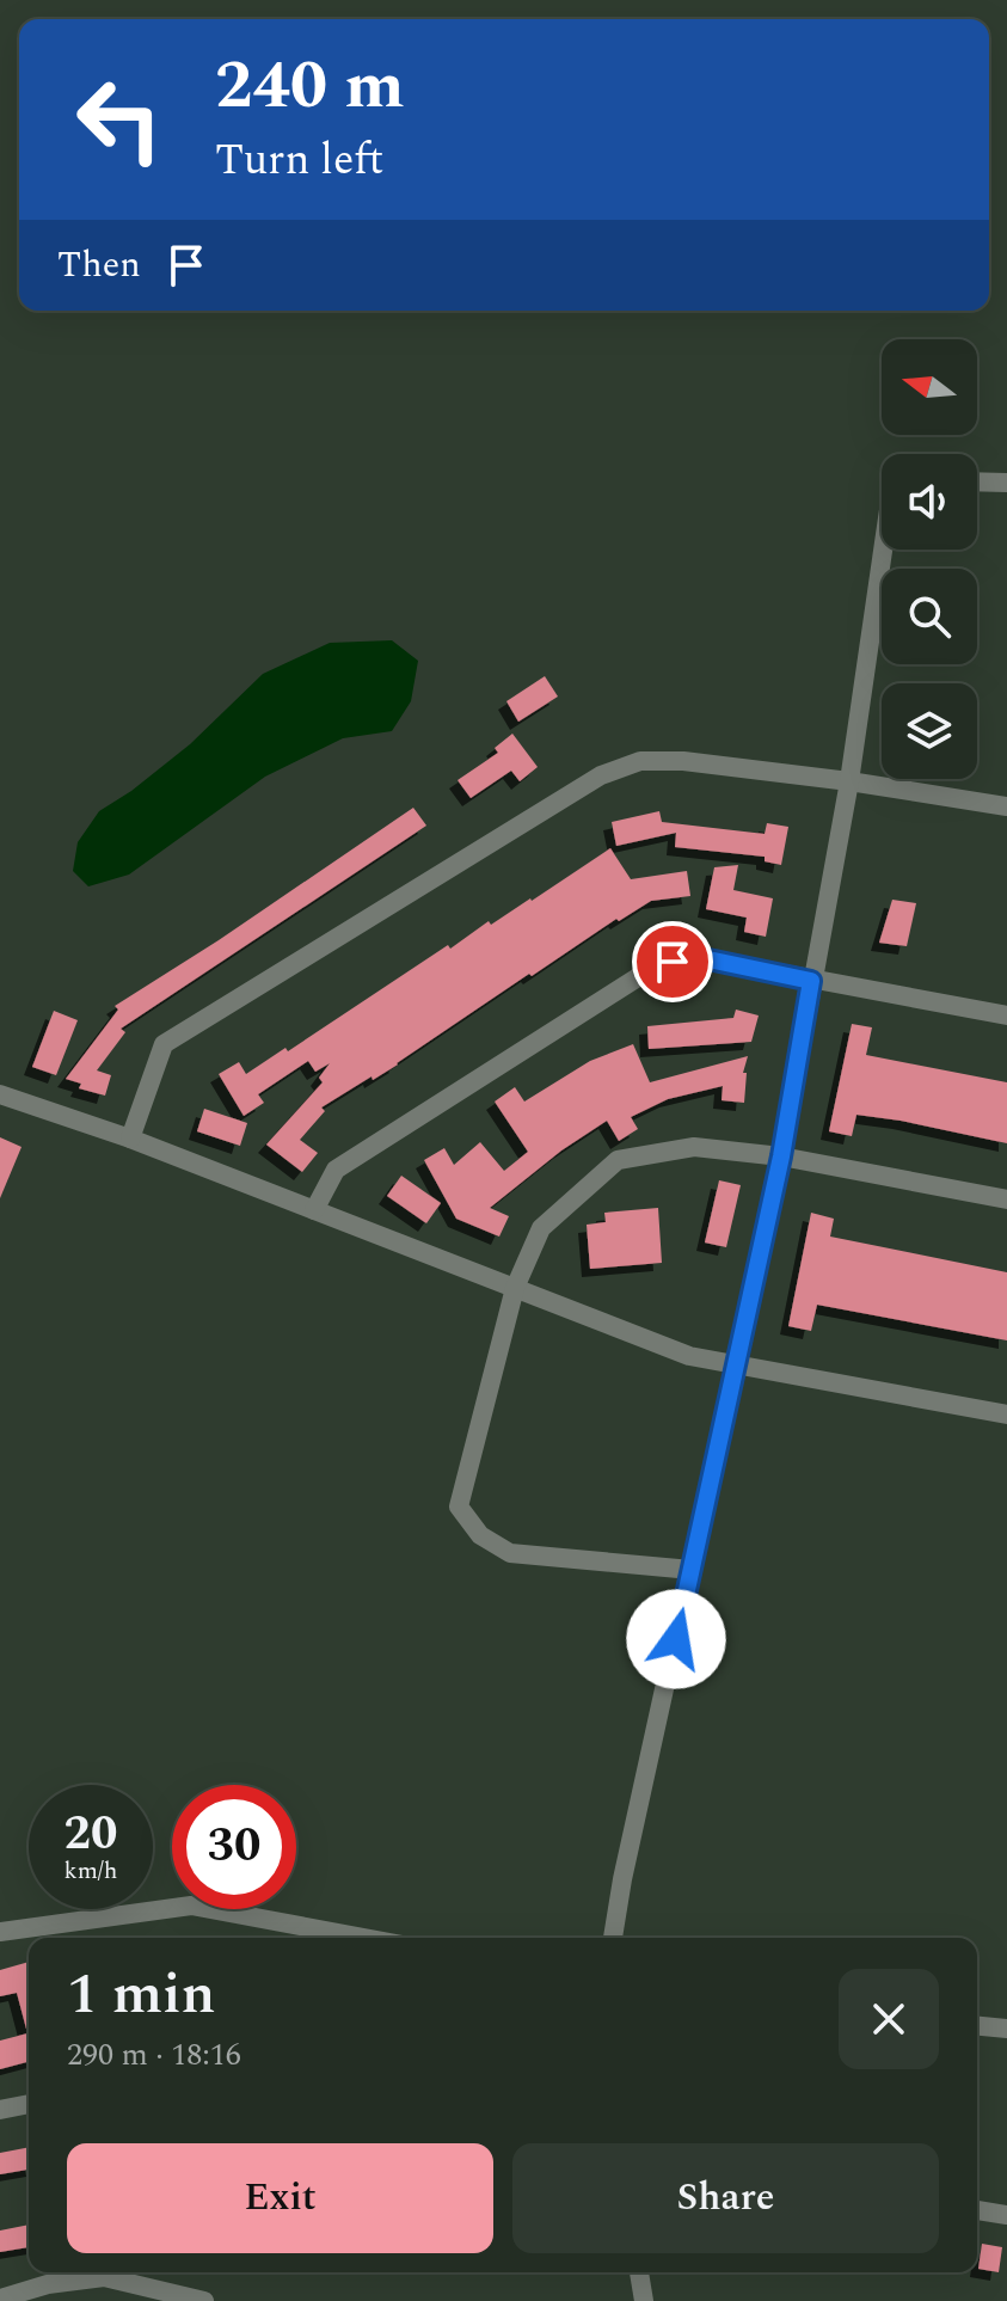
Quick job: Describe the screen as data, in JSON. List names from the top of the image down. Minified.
{"north":"left","page":{"turn":["240 m","Turn left"],"then":"Then","speed":"20 km/h","limit":"30","heading":["1 min","290 m · 18:16"],"buttons":["Exit","Share"]}}
